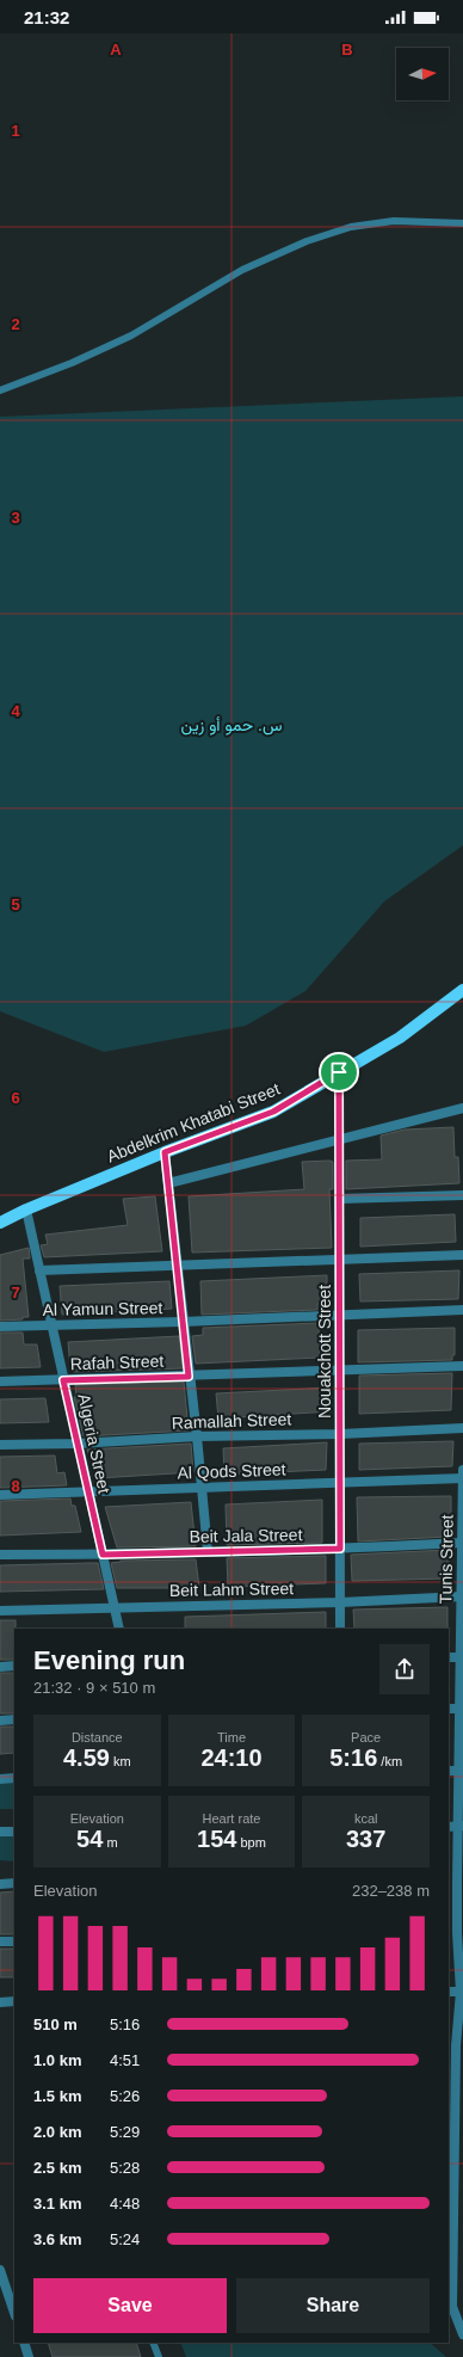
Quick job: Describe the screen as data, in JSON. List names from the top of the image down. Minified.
{"streets":{"main road":["Abdelkrim Khatabi Street"],"street":["Al Yamun Street","Nouakchott Street","Rafah Street","Ramallah Street","Algeria Street","Al Qods Street","Beit Jala Street","Tunis Street","Beit Lahm Street"]},"crossings":[["Abdelkrim Khatabi Street","Nouakchott Street"],["Abdelkrim Khatabi Street","Algeria Street"],["Al Yamun Street","Nouakchott Street"],["Al Yamun Street","Algeria Street"],["Nouakchott Street","Rafah Street"],["Nouakchott Street","Ramallah Street"],["Nouakchott Street","Al Qods Street"],["Nouakchott Street","Beit Jala Street"],["Nouakchott Street","Beit Lahm Street"],["Rafah Street","Algeria Street"],["Ramallah Street","Algeria Street"],["Algeria Street","Al Qods Street"],["Algeria Street","Beit Jala Street"],["Algeria Street","Beit Lahm Street"],["Al Qods Street","Tunis Street"],["Beit Jala Street","Tunis Street"],["Tunis Street","Beit Lahm Street"]],"parks":["س. حمو أو زين"],"north":"right","page":{"status":"21:32","heading":["Evening run","21:32 · 9 × 510 m"],"stats":[["Distance","4.59 km"],["Time","24:10"],["Pace","5:16 /km"],["Elevation","54 m"],["Heart rate","154 bpm"],["kcal","337"]],"chart":["Elevation","232–238 m"],"list":[{"name":"510 m","note":"5:16"},{"name":"1.0 km","note":"4:51"},{"name":"1.5 km","note":"5:26"},{"name":"2.0 km","note":"5:29"},{"name":"2.5 km","note":"5:28"},{"name":"3.1 km","note":"4:48"},{"name":"3.6 km","note":"5:24"}],"buttons":["Save","Share"]},"grid":{"columns":["A","B"],"rows":["1","2","3","4","5","6","7","8"]}}
